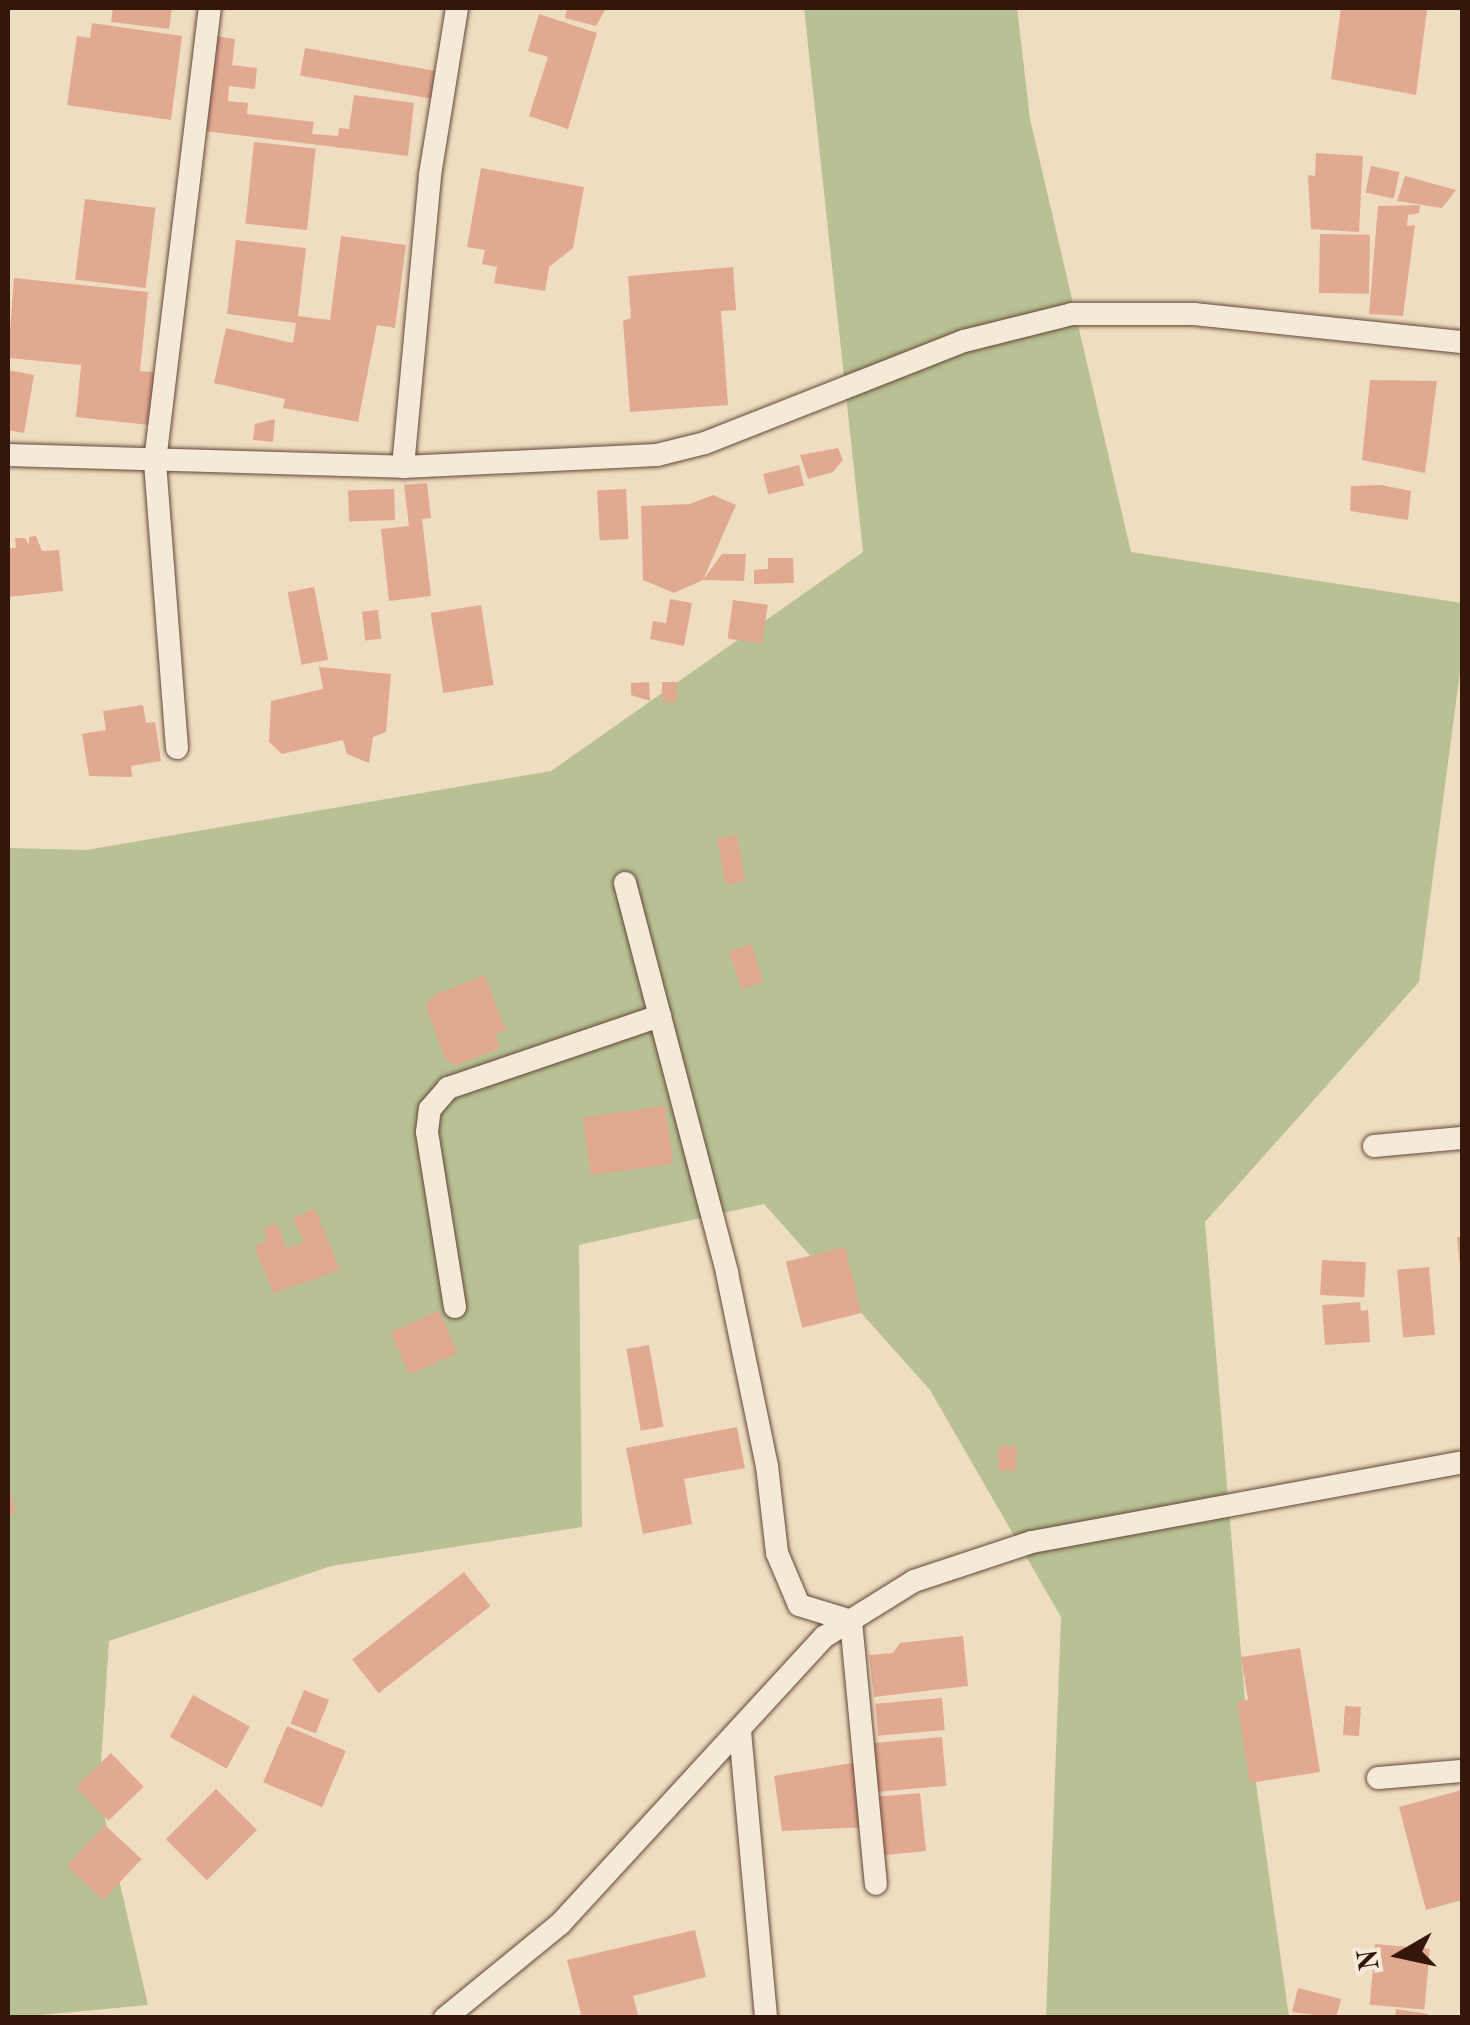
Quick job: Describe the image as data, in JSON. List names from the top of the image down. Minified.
{"north":"left"}
